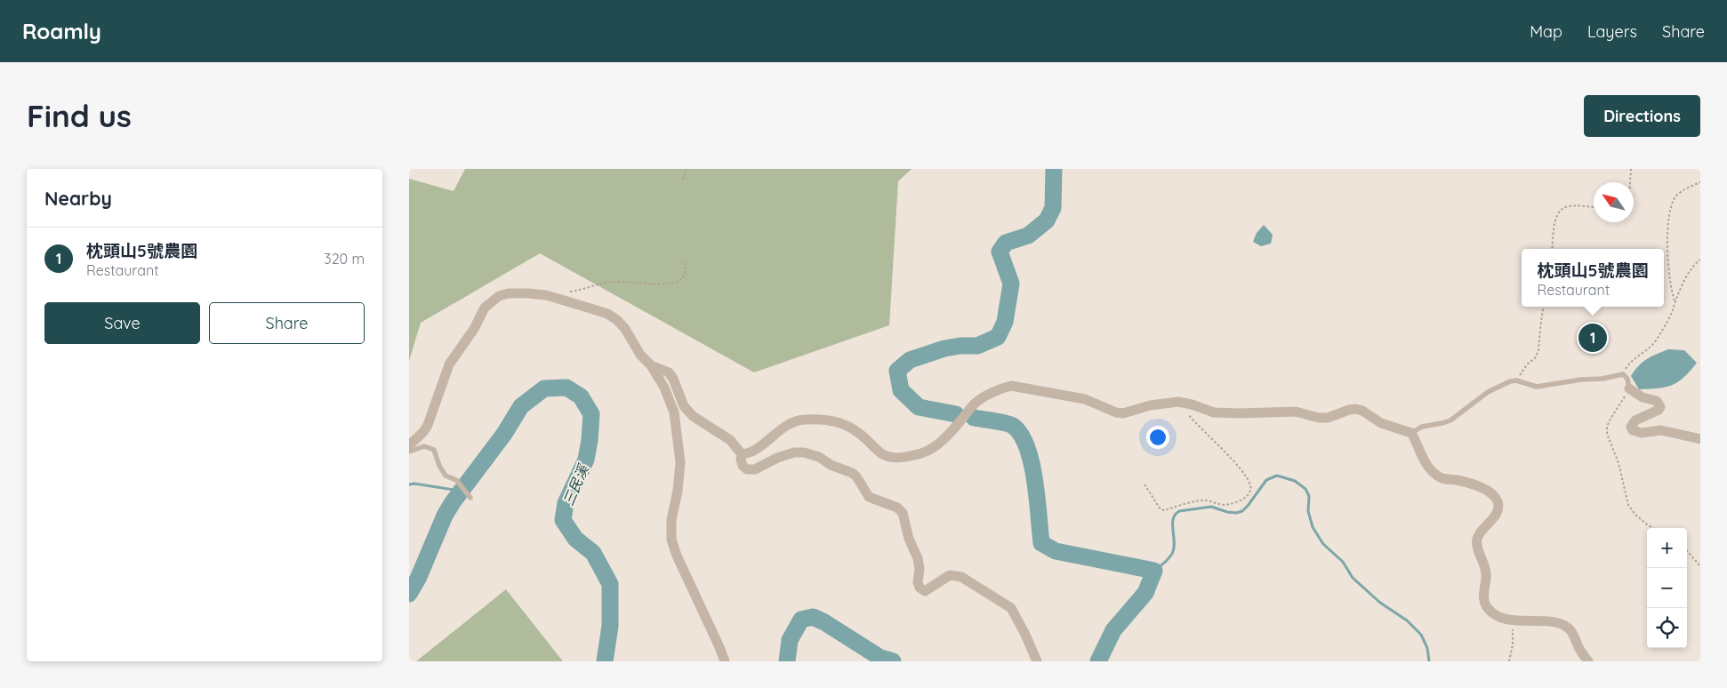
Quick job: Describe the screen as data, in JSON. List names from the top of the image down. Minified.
{"water":["三民溪"],"north":"top left","page":{"header":"Roamly","nav":["Map","Layers","Share"],"buttons":["Directions",["Save","Share"]],"title":"Find us","heading":"Nearby","list":[{"mark":"1","name":"枕頭山5號農園","note":"Restaurant","value":"320 m"}],"popup":["枕頭山5號農園","Restaurant"],"pins":"1","map_buttons":["+","−"]}}
